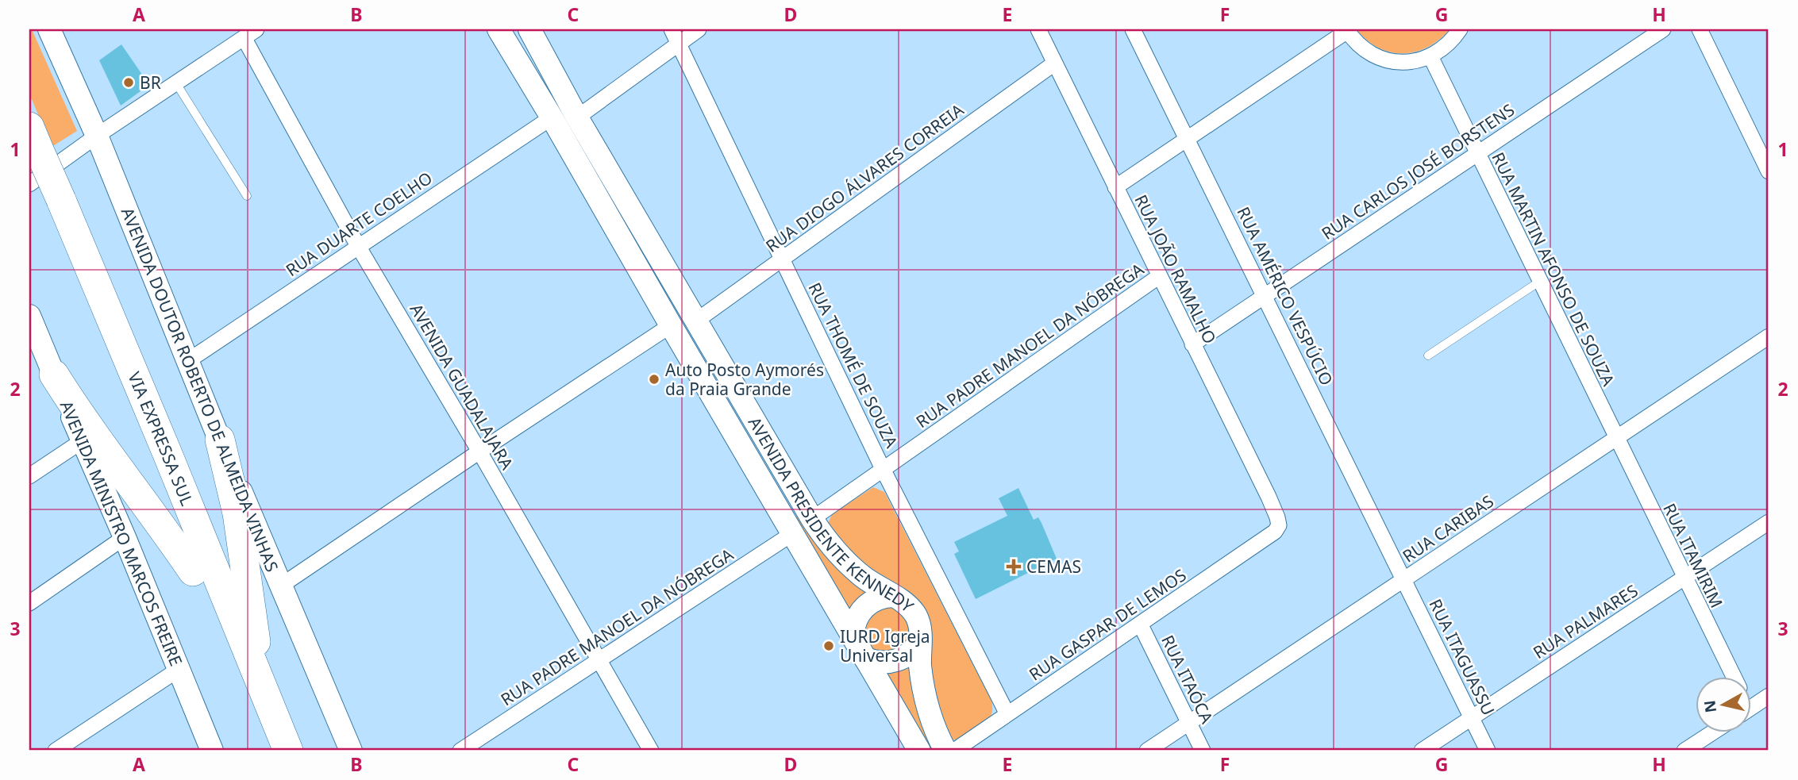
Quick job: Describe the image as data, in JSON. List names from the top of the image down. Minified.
{"streets":{"highway":["VIA EXPRESSA SUL"],"main road":["AVENIDA DOUTOR ROBERTO DE ALMEIDA VINHAS","AVENIDA PRESIDENTE KENNEDY","AVENIDA MINISTRO MARCOS FREIRE"],"street":["RUA CARLOS JOSÉ BORSTENS","RUA DIOGO ÁLVARES CORREIA","RUA DUARTE COELHO","RUA JOÃO RAMALHO","RUA MARTIN AFONSO DE SOUZA","RUA AMÉRICO VESPÚCIO","RUA PADRE MANOEL DA NÓBREGA","RUA THOMÉ DE SOUZA","AVENIDA GUADALAJARA","RUA CARIBAS","RUA ITAMIRIM","RUA PALMARES","RUA GASPAR DE LEMOS","RUA ITAGUASSU","RUA ITAÓCA"]},"crossings":[["RUA CARLOS JOSÉ BORSTENS","RUA JOÃO RAMALHO"],["RUA CARLOS JOSÉ BORSTENS","RUA MARTIN AFONSO DE SOUZA"],["RUA CARLOS JOSÉ BORSTENS","RUA AMÉRICO VESPÚCIO"],["RUA DIOGO ÁLVARES CORREIA","RUA JOÃO RAMALHO"],["RUA DIOGO ÁLVARES CORREIA","RUA THOMÉ DE SOUZA"],["RUA DIOGO ÁLVARES CORREIA","AVENIDA PRESIDENTE KENNEDY"],["RUA DUARTE COELHO","AVENIDA GUADALAJARA"],["RUA DUARTE COELHO","AVENIDA DOUTOR ROBERTO DE ALMEIDA VINHAS"],["RUA DUARTE COELHO","AVENIDA PRESIDENTE KENNEDY"],["RUA JOÃO RAMALHO","RUA PADRE MANOEL DA NÓBREGA"],["RUA JOÃO RAMALHO","RUA GASPAR DE LEMOS"],["RUA MARTIN AFONSO DE SOUZA","RUA CARIBAS"],["RUA MARTIN AFONSO DE SOUZA","RUA ITAMIRIM"],["RUA AMÉRICO VESPÚCIO","RUA CARIBAS"],["RUA AMÉRICO VESPÚCIO","RUA ITAGUASSU"],["RUA PADRE MANOEL DA NÓBREGA","RUA THOMÉ DE SOUZA"],["RUA PADRE MANOEL DA NÓBREGA","AVENIDA GUADALAJARA"],["RUA PADRE MANOEL DA NÓBREGA","AVENIDA PRESIDENTE KENNEDY"],["RUA THOMÉ DE SOUZA","RUA GASPAR DE LEMOS"],["RUA CARIBAS","RUA ITAMIRIM"],["RUA CARIBAS","RUA ITAGUASSU"],["RUA CARIBAS","RUA ITAÓCA"],["RUA ITAMIRIM","RUA PALMARES"],["RUA PALMARES","RUA ITAGUASSU"],["RUA GASPAR DE LEMOS","RUA ITAÓCA"]],"places":{"other":["BR","Auto Posto Aymorés da Praia Grande","IURD Igreja Universal"],"health":["CEMAS"]},"north":"left","grid":{"columns":["A","B","C","D","E","F","G","H"],"rows":["1","2","3"]}}
